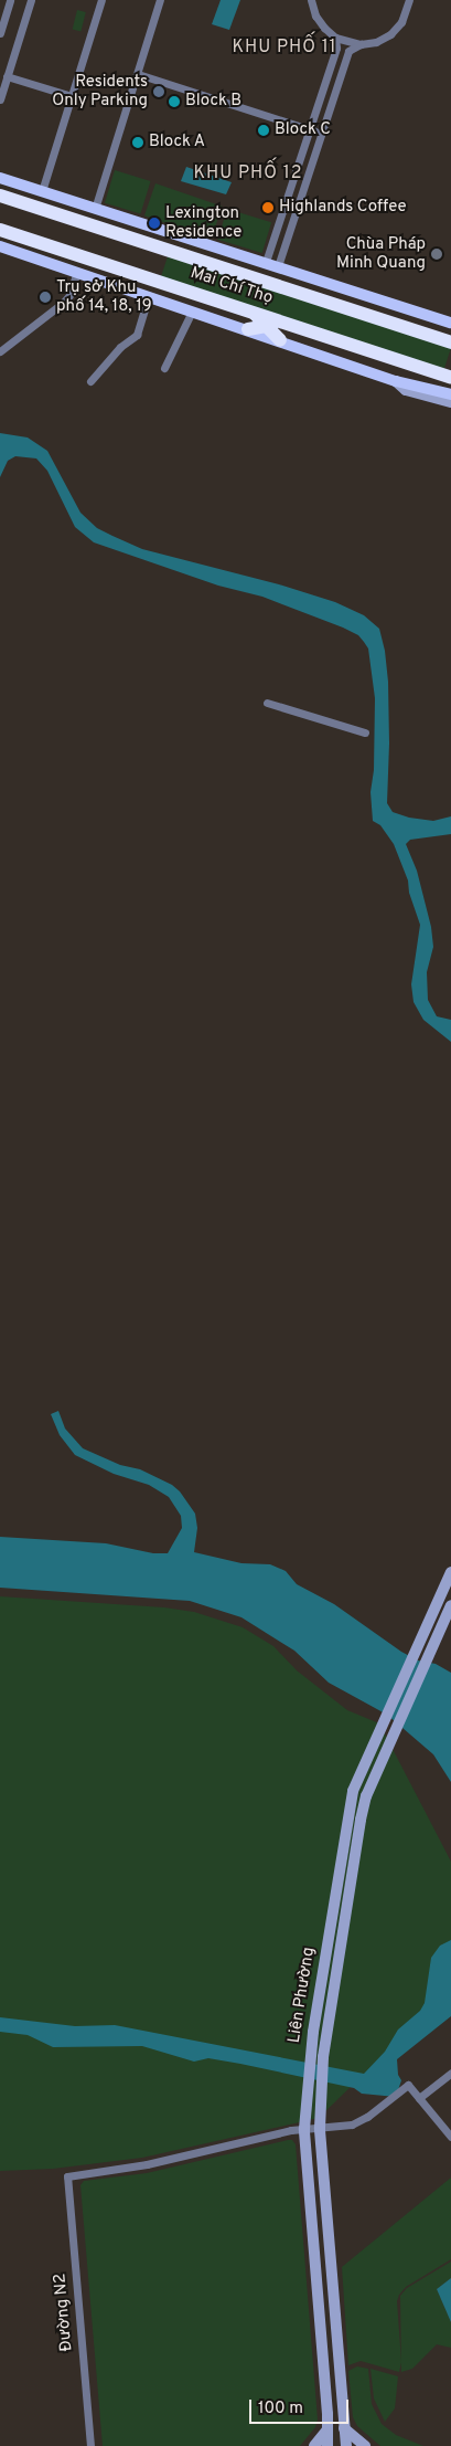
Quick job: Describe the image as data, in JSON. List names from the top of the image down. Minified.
{"streets":{"highway":["Mai Chí Thọ"],"street":["Liên Phường","Đường N2"]},"crossings":[["Liên Phường","Đường N2"]],"districts":["KHU PHỐ 11","KHU PHỐ 12"],"places":["Residents Only Parking","Block B","Block C","Block A","Highlands Coffee","Lexington Residence","Chùa Pháp Minh Quang","Trụ sở Khu phố 14, 18, 19"],"scale_bar":"100 m"}
